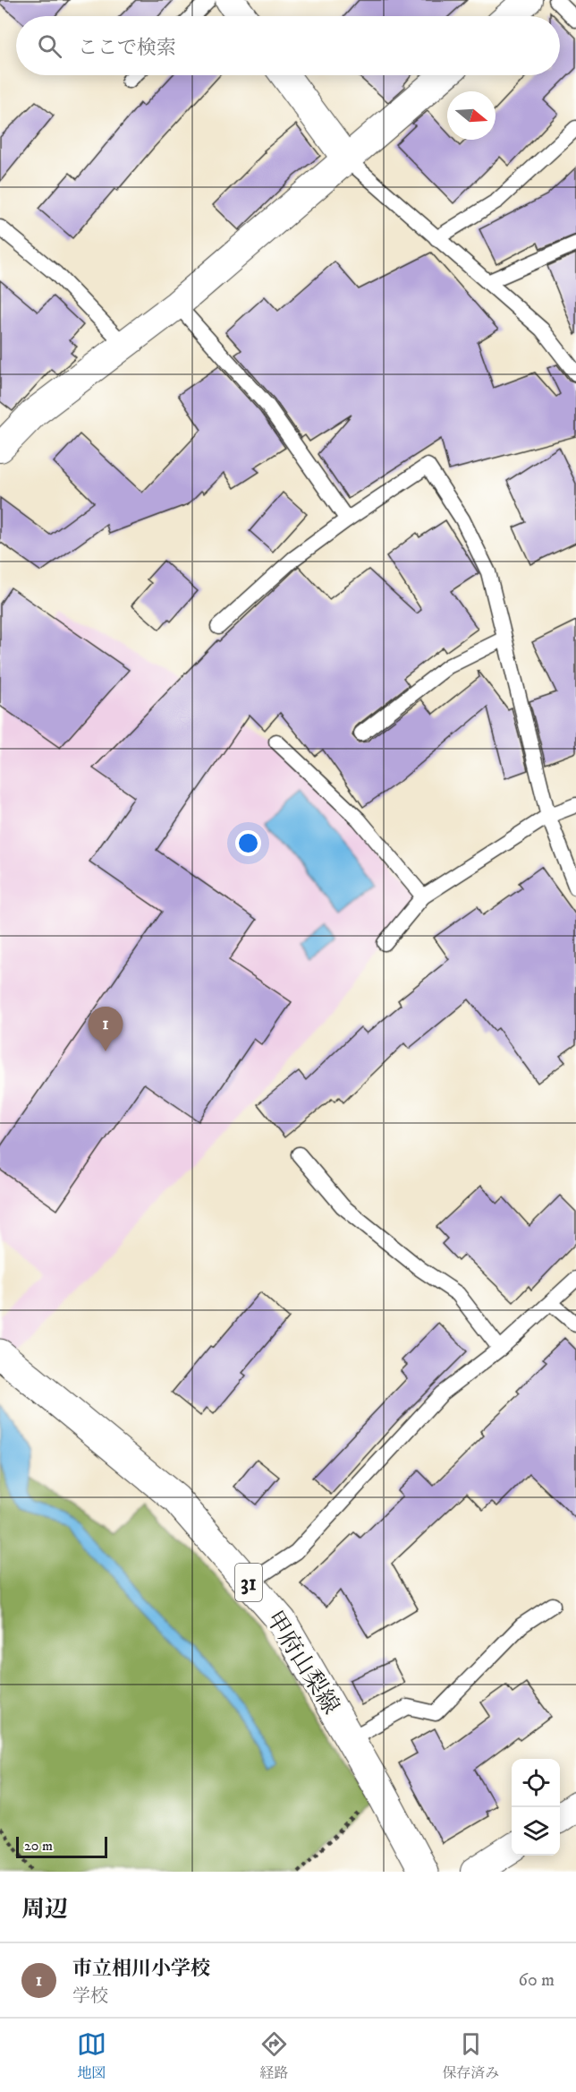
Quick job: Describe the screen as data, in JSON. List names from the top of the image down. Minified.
{"streets":{"main road":["31","甲府山梨線"]},"scale_bar":"20 m","north":"right","page":{"search":"ここで検索","pins":"1","scale":"20 m","heading":"周辺","list":[{"mark":"1","name":"市立相川小学校","note":"学校","value":"60 m"}],"nav":["地図","経路","保存済み"]}}
